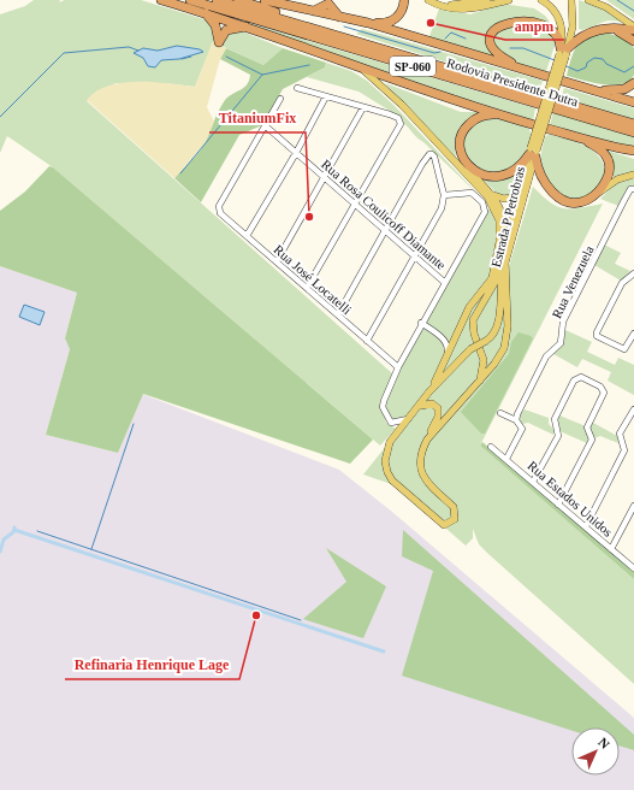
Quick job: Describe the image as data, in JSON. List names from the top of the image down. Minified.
{"streets":{"highway":["SP-060","Rodovia Presidente Dutra"],"main road":["Estrada P Petrobras"],"street":["Rua Rosa Coulicoff Diamante","Rua José Locatelli","Rua Venezuela","Rua Estados Unidos"]},"crossings":[["Rua Rosa Coulicoff Diamante","Rua José Locatelli"],["Rua Venezuela","Rua Estados Unidos"]],"places":["ampm","TitaniumFix","Refinaria Henrique Lage"],"north":"top right"}
